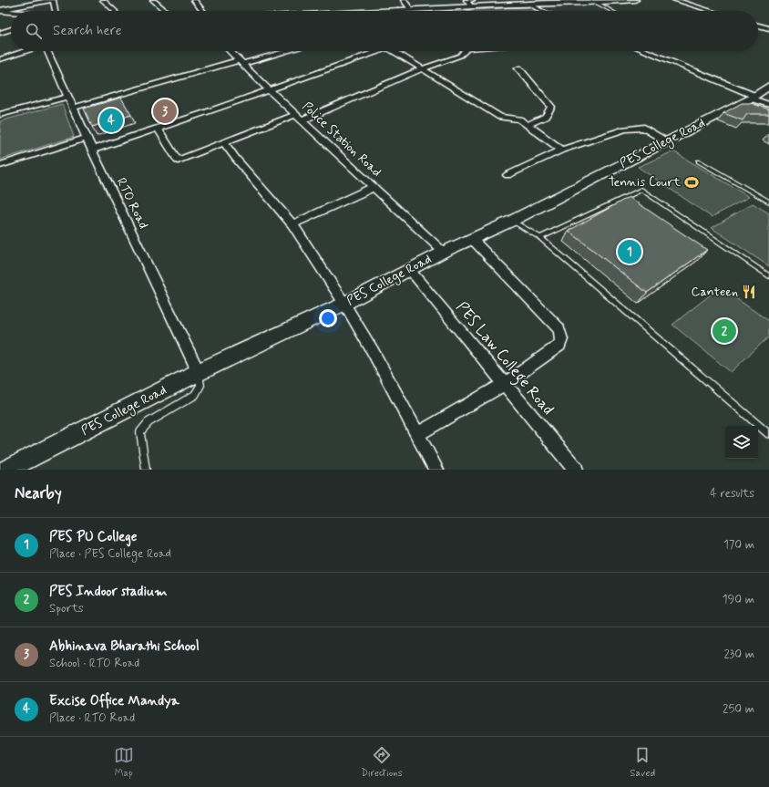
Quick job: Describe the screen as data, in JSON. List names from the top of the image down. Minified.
{"streets":{"street":["Police Station Road","PES College Road","RTO Road","PES Law College Road"]},"crossings":[["Police Station Road","PES College Road"],["PES College Road","RTO Road"],["PES College Road","PES Law College Road"]],"places":{"sports":["Tennis Court"],"restaurant":["Canteen"]},"page":{"search":"Search here","pins":["3","4","1","2"],"heading":["Nearby","4 results"],"list":[{"mark":"1","name":"PES PU College","note":"Place · PES College Road","value":"170 m"},{"mark":"2","name":"PES Indoor stadium","note":"Sports","value":"190 m"},{"mark":"3","name":"Abhinava Bharathi School","note":"School · RTO Road","value":"230 m"},{"mark":"4","name":"Excise Office Mandya","note":"Place · RTO Road","value":"250 m"}],"nav":["Map","Directions","Saved"]}}
